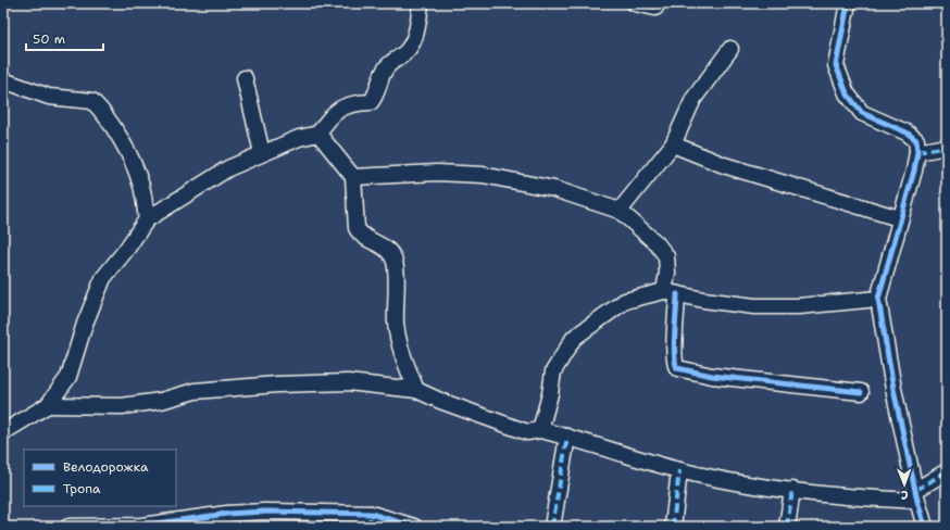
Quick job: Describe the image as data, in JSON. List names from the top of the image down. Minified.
{"legend":["Велодорожка","Тропа"],"scale_bar":"50 m","north":"bottom"}
